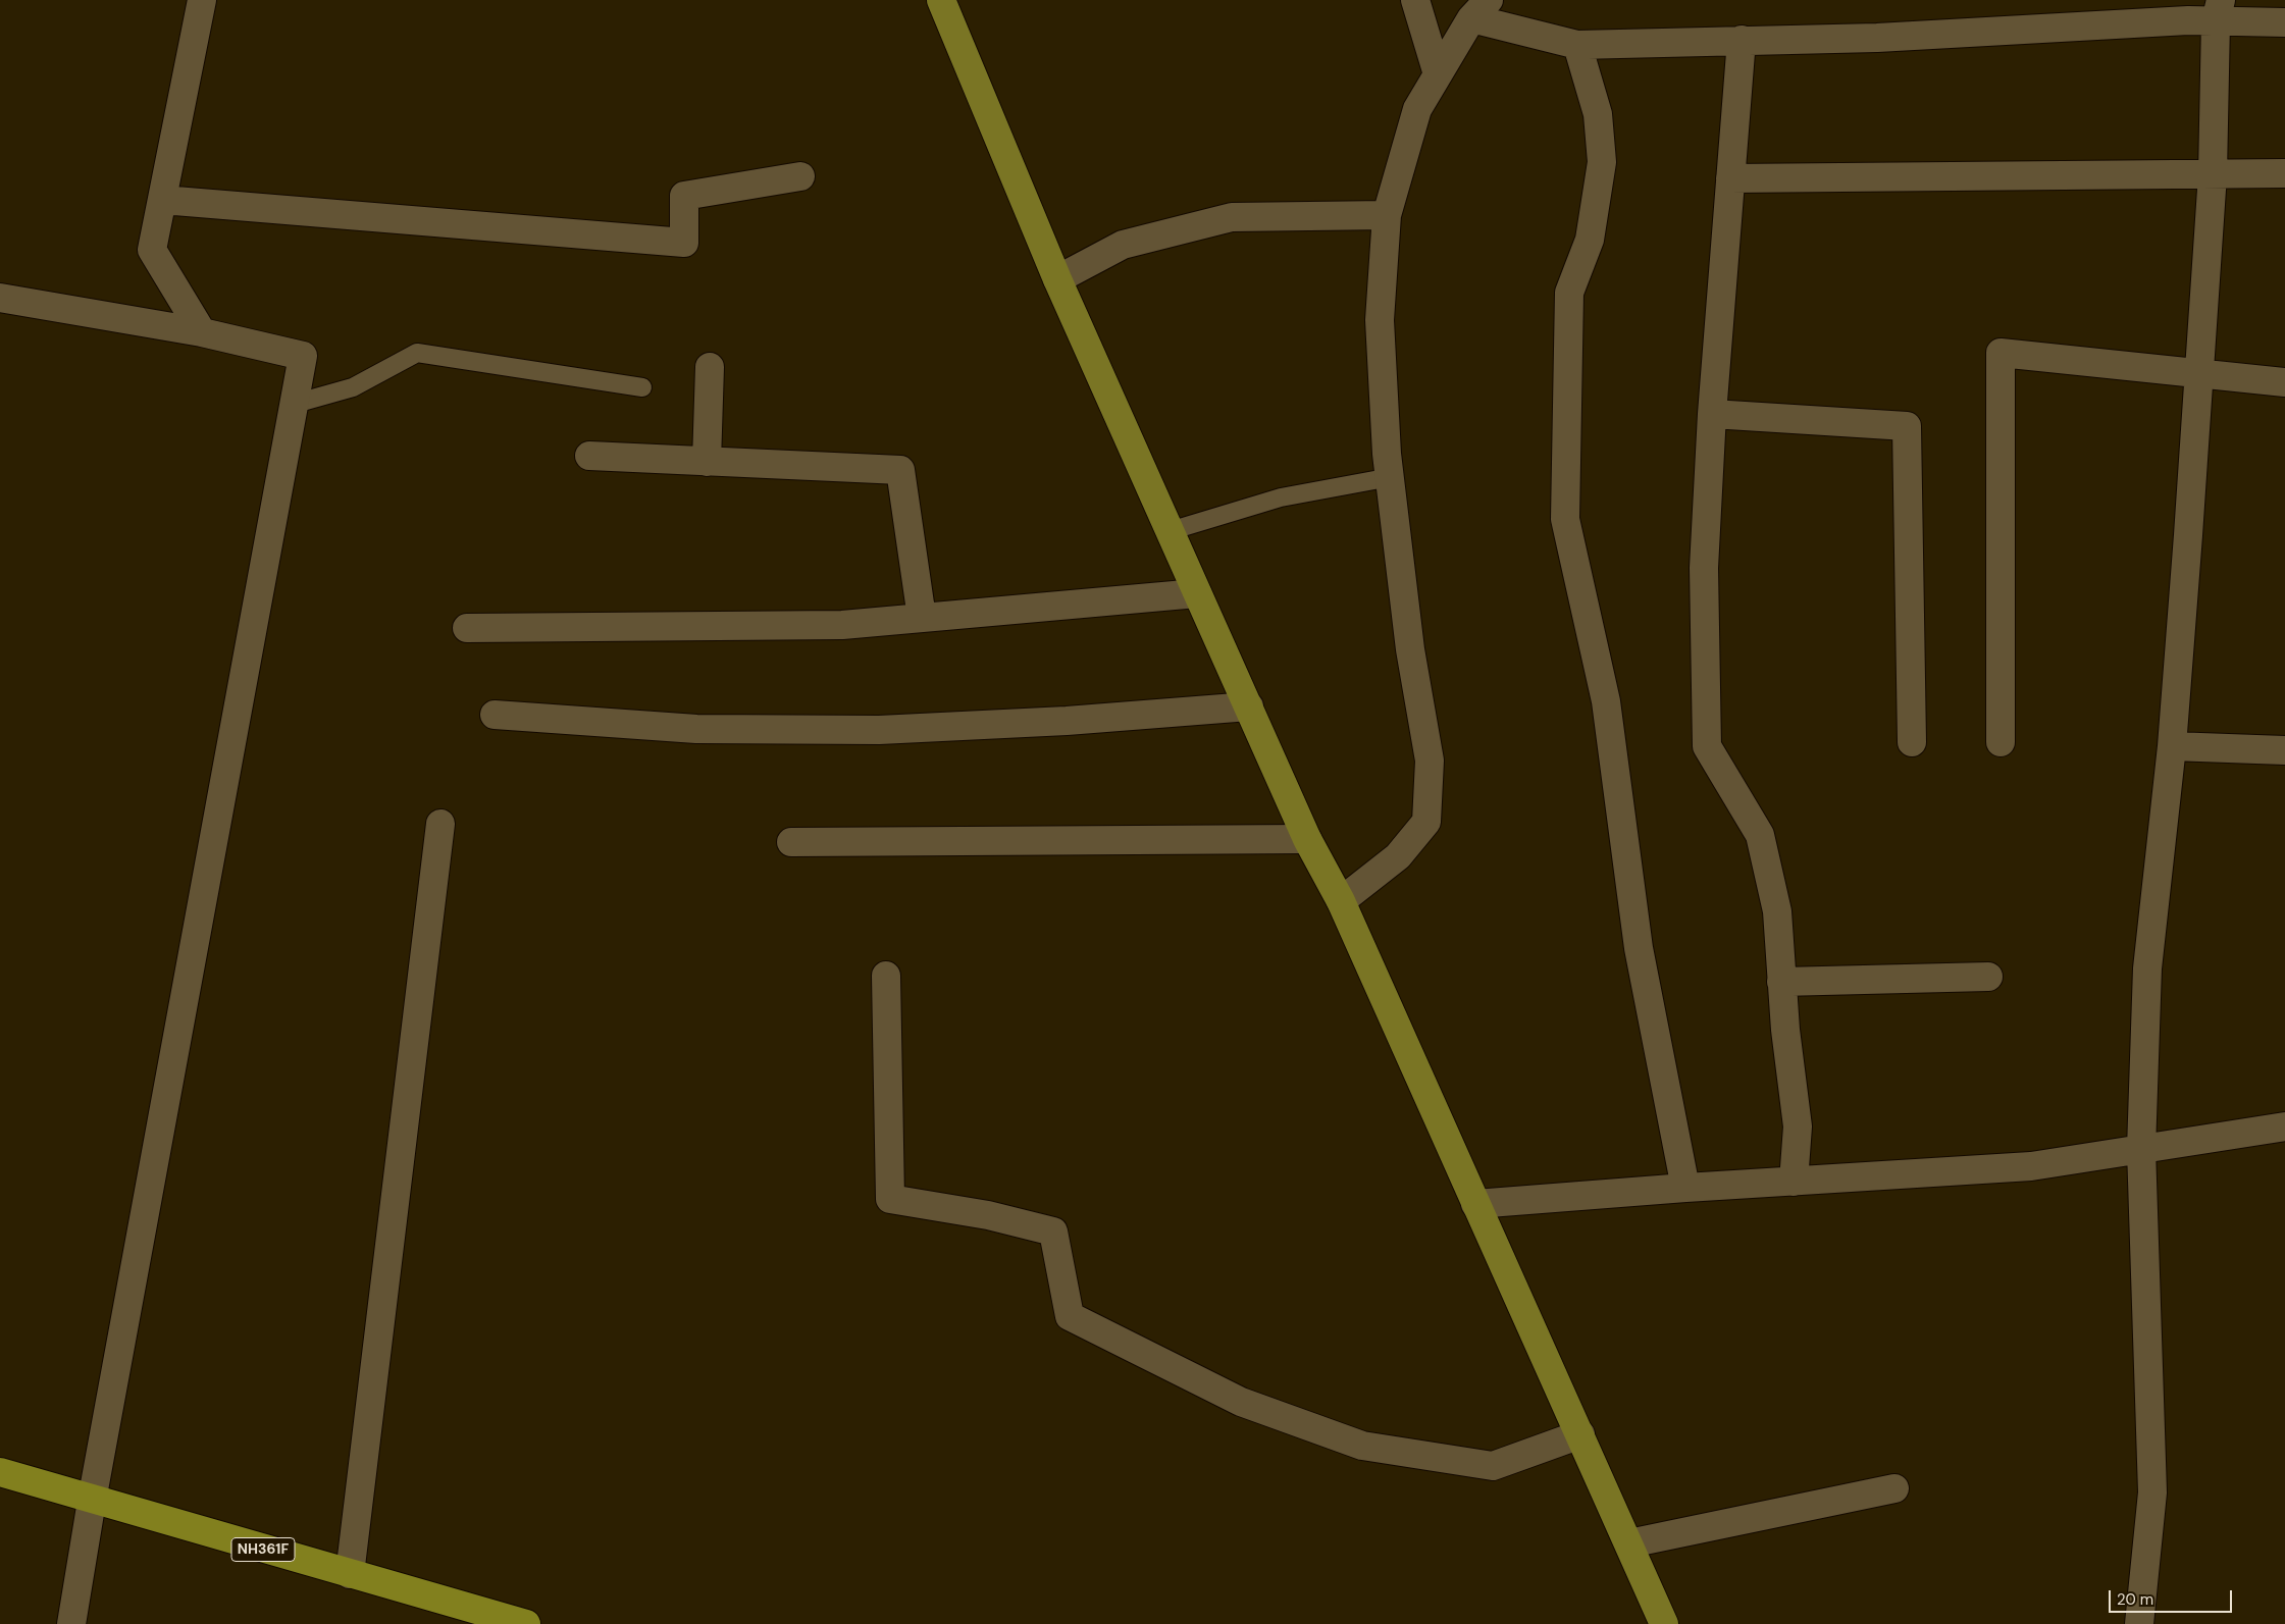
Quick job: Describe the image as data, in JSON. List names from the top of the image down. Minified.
{"streets":{"highway":["NH361F"]},"scale_bar":"20 m"}
